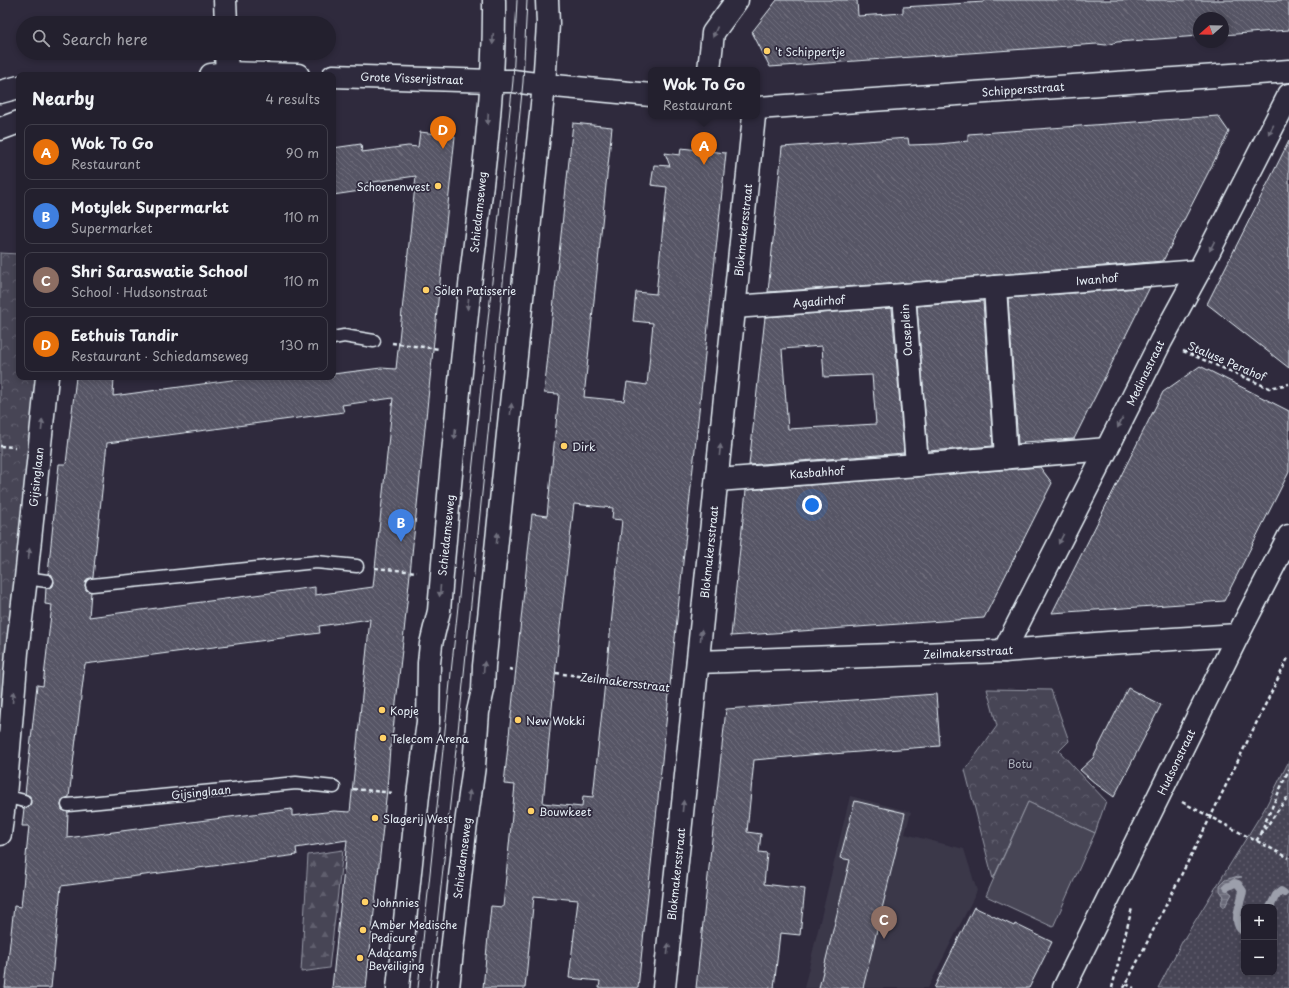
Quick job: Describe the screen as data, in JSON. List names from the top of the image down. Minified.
{"streets":{"street":["Grote Visserijstraat","Schippersstraat","Schiedamseweg","Blokmakersstraat","Iwanhof","Agadirhof","Oaseplein","Medinastraat","Kasbahhof","Gijsinglaan","Zeilmakersstraat","Hudsonstraat"],"path":["Staluse Perahof"]},"crossings":[["Grote Visserijstraat","Schiedamseweg"],["Blokmakersstraat","Agadirhof"],["Blokmakersstraat","Kasbahhof"],["Blokmakersstraat","Zeilmakersstraat"],["Iwanhof","Oaseplein"],["Iwanhof","Medinastraat"],["Agadirhof","Oaseplein"],["Oaseplein","Kasbahhof"],["Staluse Perahof","Medinastraat"],["Medinastraat","Zeilmakersstraat"],["Zeilmakersstraat","Hudsonstraat"]],"one_way":["Blokmakersstraat","Medinastraat","Gijsinglaan"],"parks":["Botu"],"places":["'t Schippertje","Schoenenwest","Sölen Patisserie","Dirk","Kopje","New Wokki","Telecom Arena","Bouwkeet","Slagerij West","Johnnies","Amber Medische Pedicure","Adacams Beveiliging"],"north":"left","page":{"search":"Search here","popup":["Wok To Go","Restaurant"],"heading":["Nearby","4 results"],"pins":["D","A","B","C"],"list":[{"mark":"A","name":"Wok To Go","note":"Restaurant","value":"90 m"},{"mark":"B","name":"Motylek Supermarkt","note":"Supermarket","value":"110 m"},{"mark":"C","name":"Shri Saraswatie School","note":"School · Hudsonstraat","value":"110 m"},{"mark":"D","name":"Eethuis Tandir","note":"Restaurant · Schiedamseweg","value":"130 m"}],"map_buttons":["+","−"]}}
